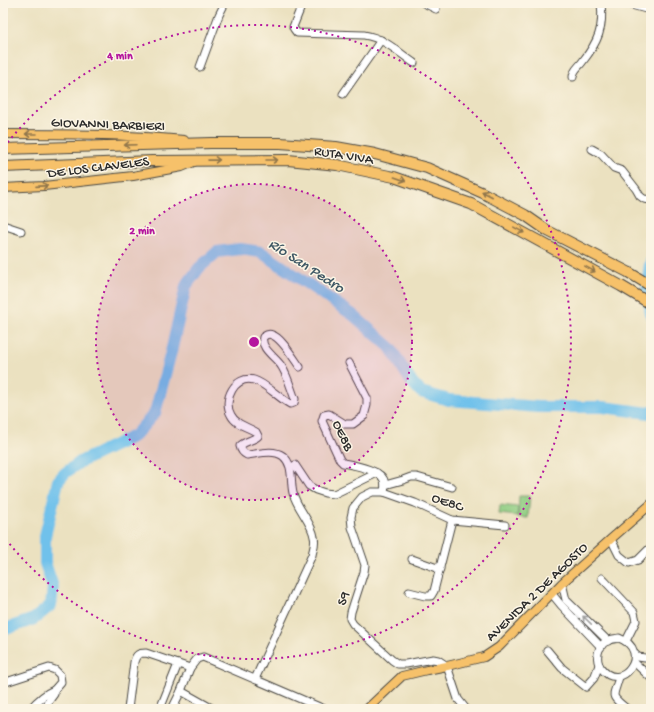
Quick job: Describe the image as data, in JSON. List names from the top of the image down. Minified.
{"streets":{"highway":["RUTA VIVA"],"main road":["GIOVANNI BARBIERI","DE LOS CLAVELES","AVENIDA 2 DE AGOSTO"],"street":["OE8B","OE8C","S9"]},"crossings":[["GIOVANNI BARBIERI","RUTA VIVA"],["RUTA VIVA","DE LOS CLAVELES"],["OE8C","S9"],["AVENIDA 2 DE AGOSTO","S9"]],"one_way":["GIOVANNI BARBIERI","DE LOS CLAVELES"],"water":["Río San Pedro"],"rings":["4 min","2 min"]}
